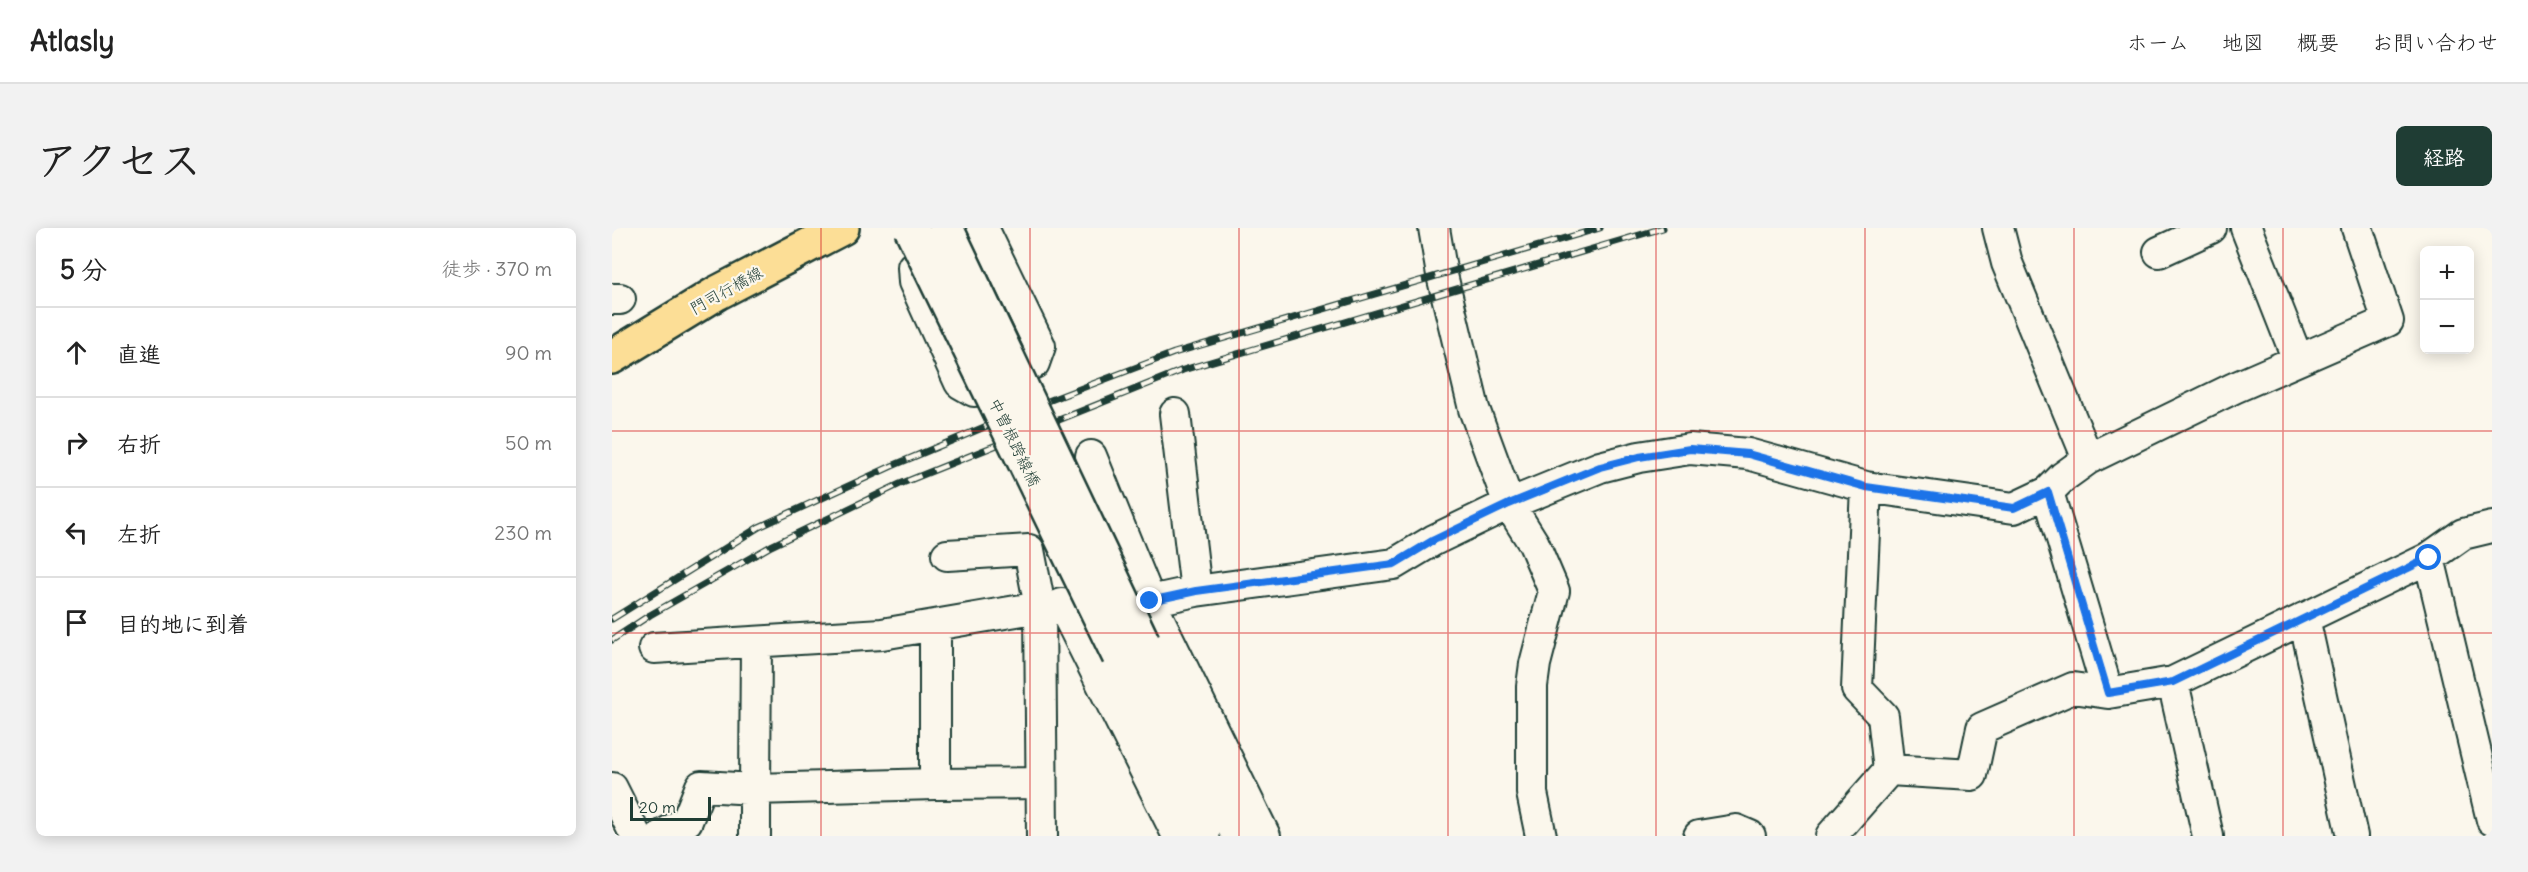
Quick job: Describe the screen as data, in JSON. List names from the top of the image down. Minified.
{"streets":{"main road":["門司行橋線"],"street":["中曽根跨線橋"]},"scale_bar":"20 m","page":{"header":"Atlasly","nav":["ホーム","地図","概要","お問い合わせ"],"title":"アクセス","buttons":"経路","heading":["5 分","徒歩 · 370 m"],"map_buttons":["+","−"],"list":[["直進","90 m"],["右折","50 m"],["左折","230 m"],"目的地に到着"],"scale":"20 m"}}
